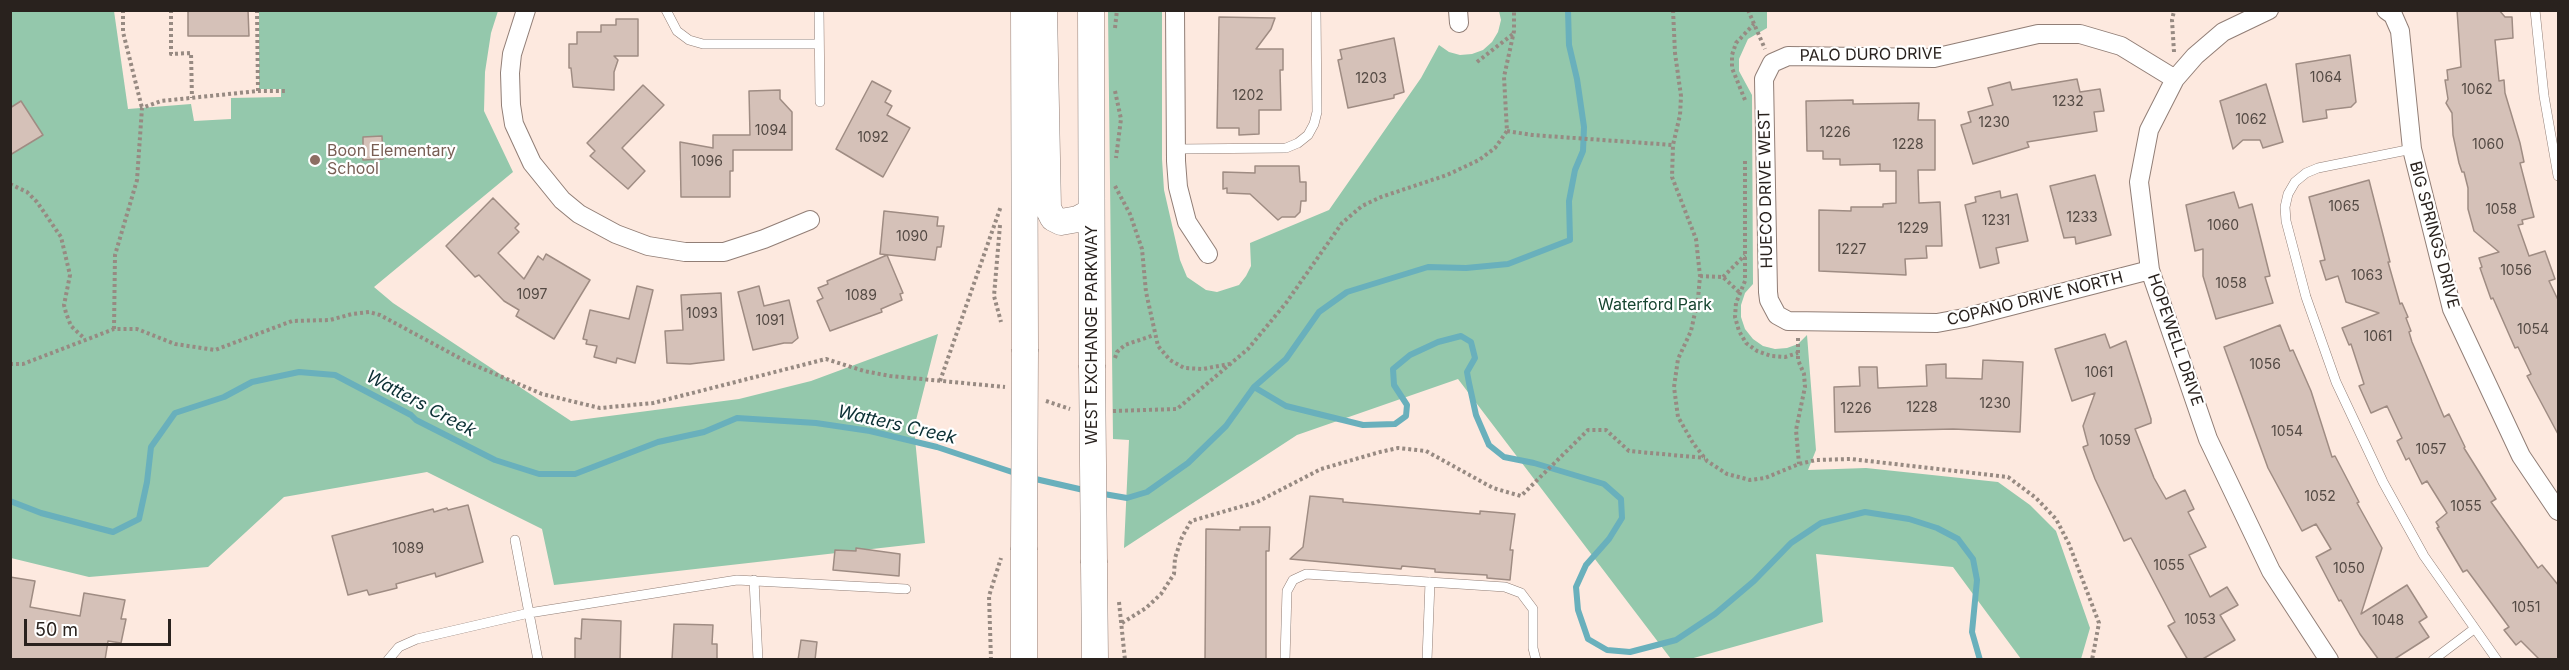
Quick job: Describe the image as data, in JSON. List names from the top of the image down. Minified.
{"streets":{"main road":["WEST EXCHANGE PARKWAY"],"street":["PALO DURO DRIVE","HUECO DRIVE WEST","BIG SPRINGS DRIVE","COPANO DRIVE NORTH","HOPEWELL DRIVE"]},"crossings":[["PALO DURO DRIVE","HUECO DRIVE WEST"],["PALO DURO DRIVE","HOPEWELL DRIVE"],["HUECO DRIVE WEST","COPANO DRIVE NORTH"],["COPANO DRIVE NORTH","HOPEWELL DRIVE"]],"water":["Watters Creek"],"parks":["Waterford Park"],"places":["Boon Elementary School"],"house_numbers":["1064","1203","1062","1202","1232","1062","1230","1094","1226","1092","1228","1060","1096","1065","1058","1233","1231","1060","1229","1090","1227","1056","1063","1058","1097","1089","1093","1091","1054","1061","1056","1061","1230","1228","1226","1054","1059","1057","1052","1055","1089","1055","1050","1051","1053","1048"],"scale_bar":"50 m"}
